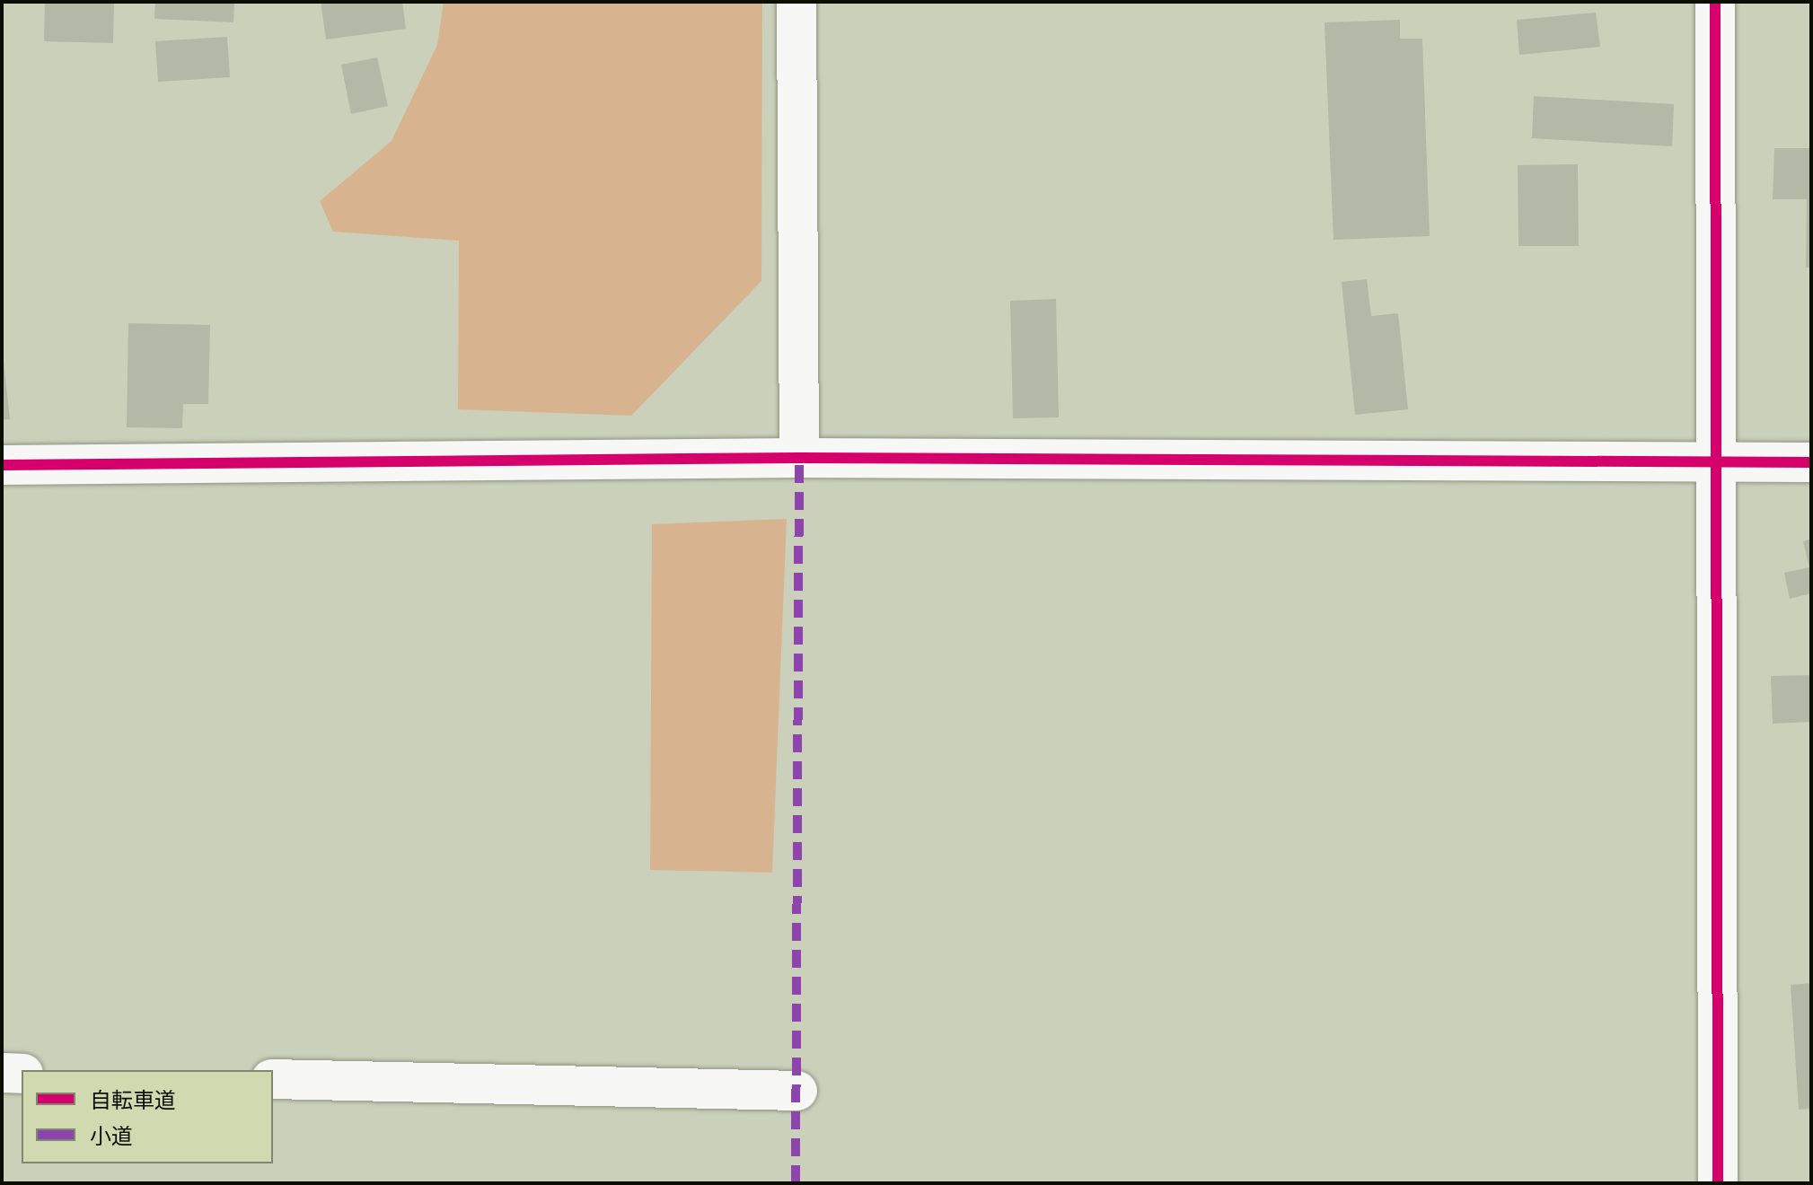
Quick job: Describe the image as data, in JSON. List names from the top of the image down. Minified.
{"legend":["自転車道","小道"]}
